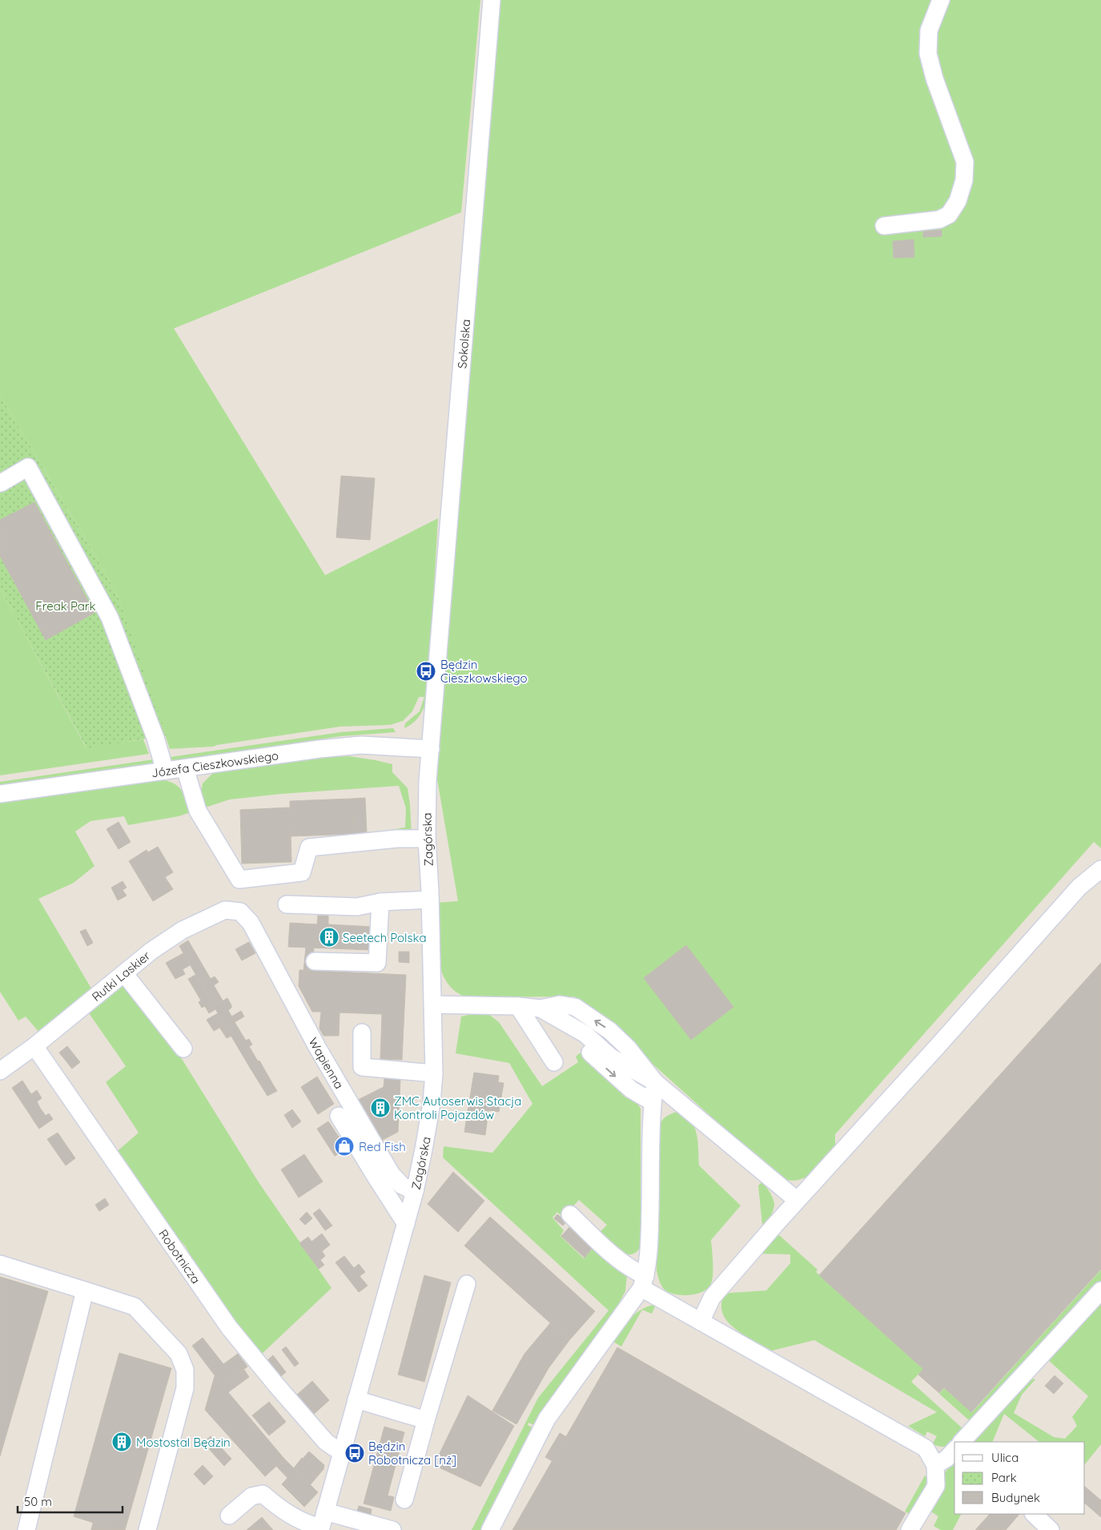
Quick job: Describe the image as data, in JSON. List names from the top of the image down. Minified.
{"streets":{"street":["Sokolska","Józefa Cieszkowskiego","Zagórska","Rutki Laskier","Wapienna","Robotnicza"]},"crossings":[["Sokolska","Zagórska"],["Józefa Cieszkowskiego","Zagórska"],["Zagórska","Wapienna"],["Zagórska","Robotnicza"],["Rutki Laskier","Wapienna"],["Rutki Laskier","Robotnicza"]],"parks":["Freak Park"],"places":{"bus stop":["Będzin Cieszkowskiego","Będzin Robotnicza [nż]"],"building":["Seetech Polska","ZMC Autoserwis Stacja Kontroli Pojazdów","Mostostal Będzin"],"shop":["Red Fish"]},"legend":["Ulica","Park","Budynek"],"scale_bar":"50 m"}
